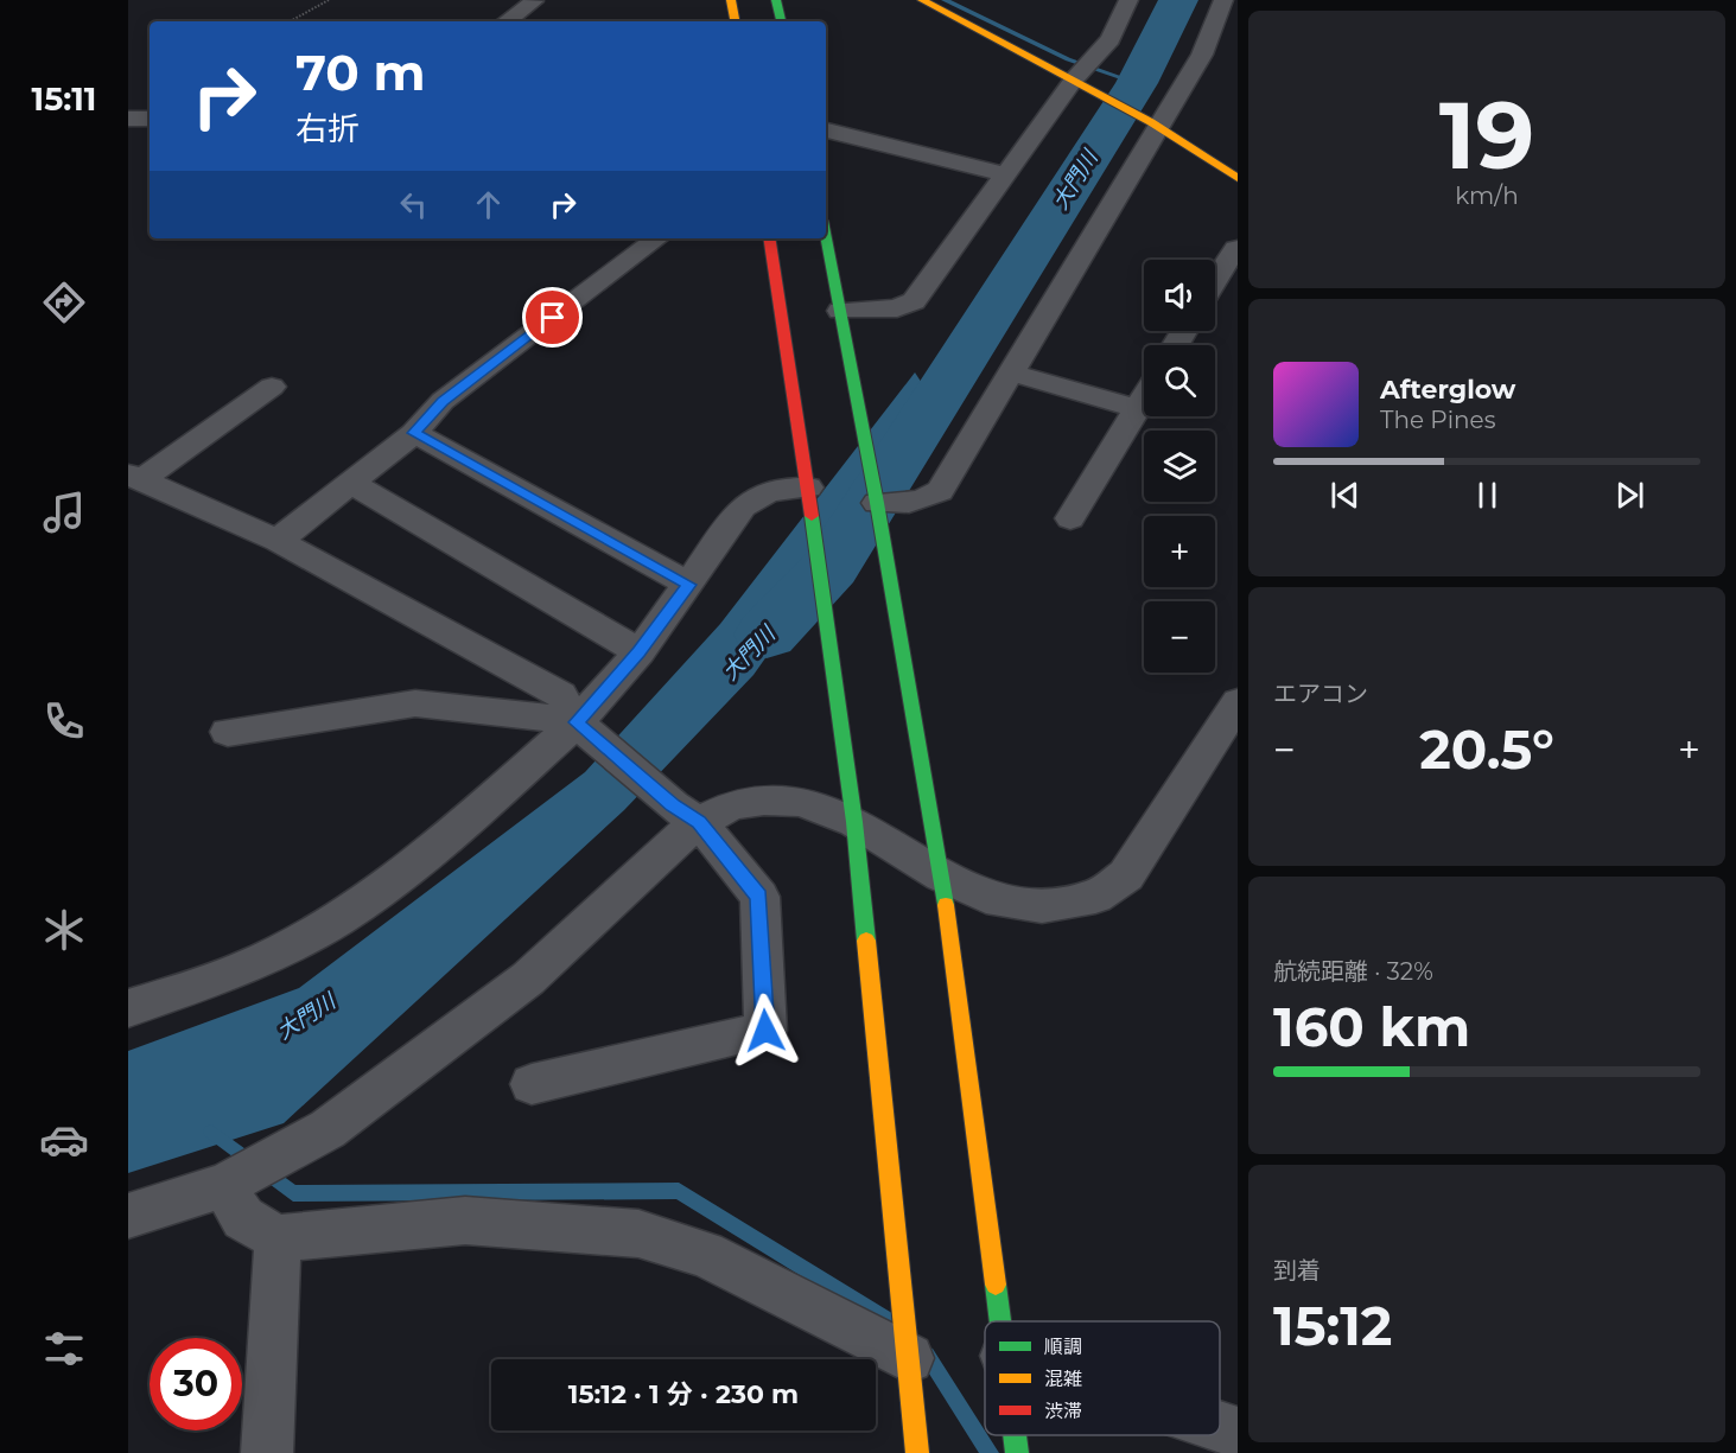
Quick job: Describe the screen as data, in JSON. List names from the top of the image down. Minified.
{"water":["大門川"],"legend":["順調","混雑","渋滞"],"page":{"tabs":"15:11","tile":[["19","km/h"],"エアコン",["航続距離 · 32%","160 km"],["到着","15:12"]],"turn":["70 m","右折"],"map_buttons":["+","−"],"song":["Afterglow","The Pines"],"heat":["−","20.5°","+"],"limit":"30","trip":"15:12 · 1 分 · 230 m"}}
